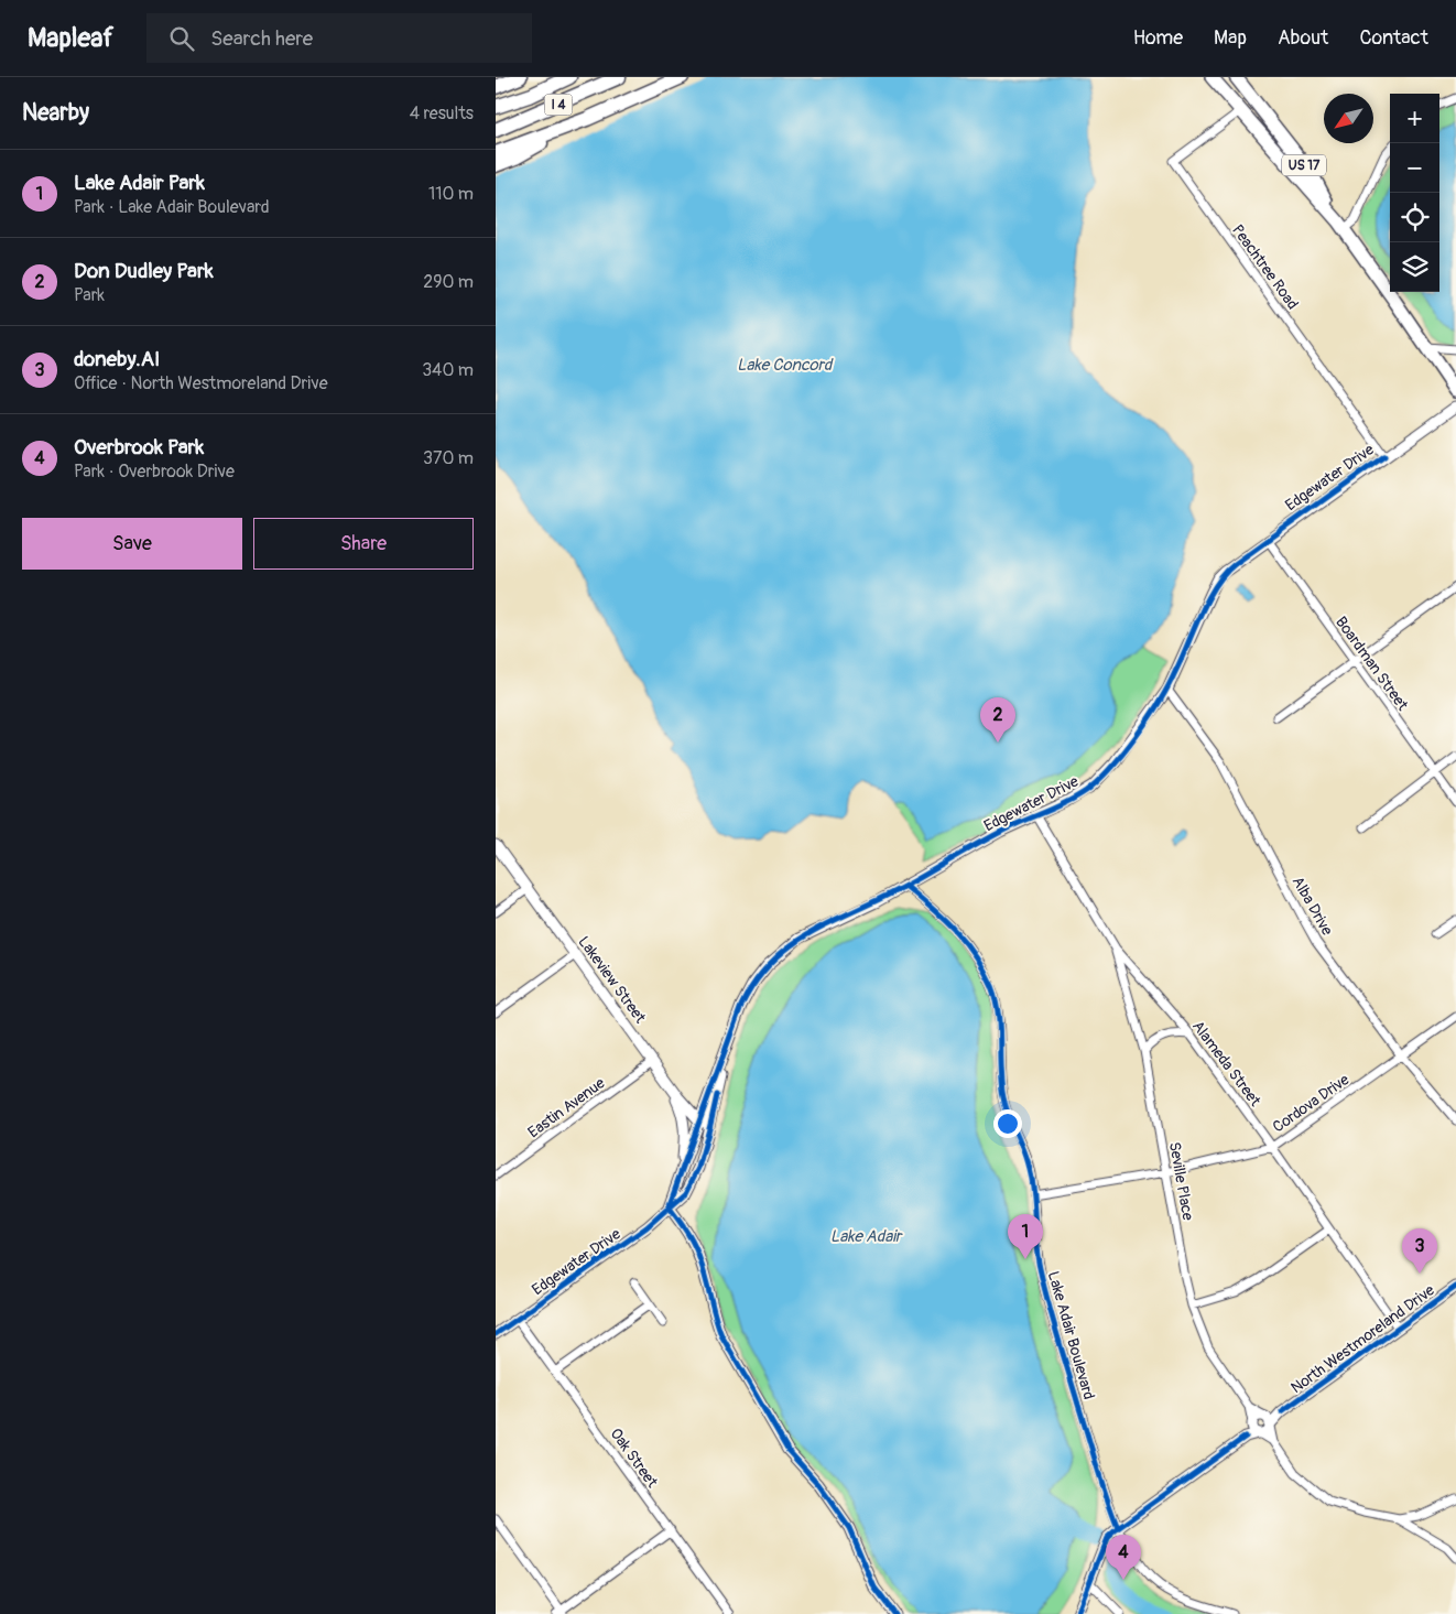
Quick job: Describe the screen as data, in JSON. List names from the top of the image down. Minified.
{"streets":{"highway":["I 4","US 17"],"street":["Peachtree Road","Edgewater Drive","Boardman Street","Alba Drive","Lakeview Street","Alameda Street","Cordova Drive","Eastin Avenue","Seville Place","Lake Adair Boulevard","North Westmoreland Drive","Oak Street"]},"crossings":[["US 17","Peachtree Road"],["Peachtree Road","Edgewater Drive"],["Edgewater Drive","Boardman Street"],["Edgewater Drive","Alba Drive"],["Edgewater Drive","Lakeview Street"],["Edgewater Drive","Alameda Street"],["Edgewater Drive","Lake Adair Boulevard"],["Edgewater Drive","Oak Street"],["Alba Drive","Cordova Drive"],["Lakeview Street","Eastin Avenue"],["Alameda Street","Cordova Drive"],["Alameda Street","Seville Place"],["Alameda Street","North Westmoreland Drive"],["Cordova Drive","Seville Place"],["Cordova Drive","Lake Adair Boulevard"],["Seville Place","North Westmoreland Drive"]],"water":["Lake Concord","Lake Adair"],"north":"bottom left","page":{"header":"Mapleaf","search":"Search here","nav":["Home","Map","About","Contact"],"heading":["Nearby","4 results"],"map_buttons":["+","−"],"list":[{"mark":"1","name":"Lake Adair Park","note":"Park · Lake Adair Boulevard","value":"110 m"},{"mark":"2","name":"Don Dudley Park","note":"Park","value":"290 m"},{"mark":"3","name":"doneby.AI","note":"Office · North Westmoreland Drive","value":"340 m"},{"mark":"4","name":"Overbrook Park","note":"Park · Overbrook Drive","value":"370 m"}],"buttons":["Save","Share"],"pins":["2","1","3","4"]}}
